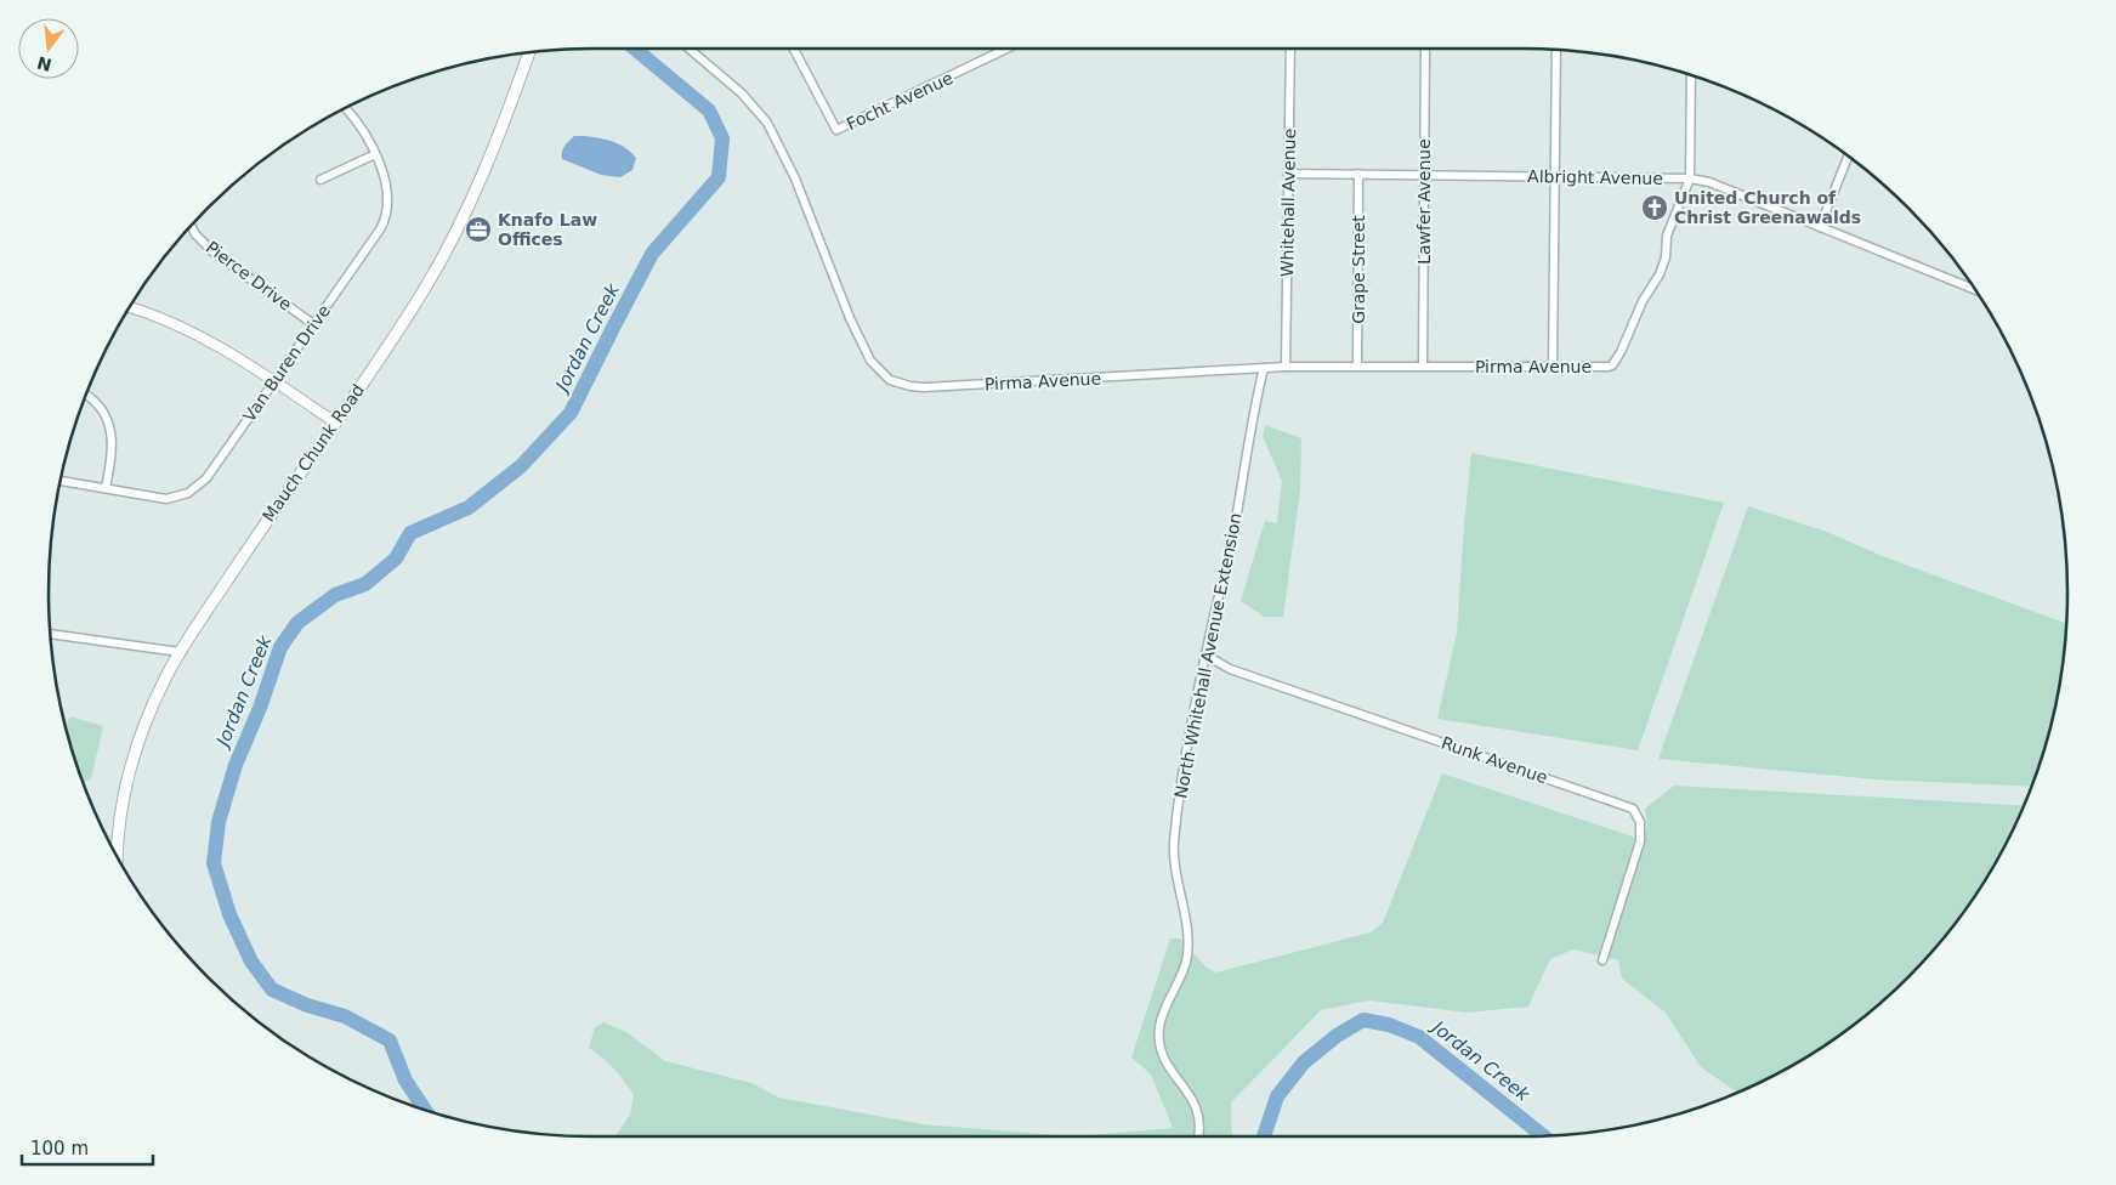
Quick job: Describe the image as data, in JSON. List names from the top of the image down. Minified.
{"streets":{"main road":["Mauch Chunk Road"],"street":["Focht Avenue","Albright Avenue","Lawfer Avenue","Whitehall Avenue","Grape Street","Pierce Drive","Van Buren Drive","Pirma Avenue","North Whitehall Avenue Extension","Runk Avenue"]},"crossings":[["Albright Avenue","Lawfer Avenue"],["Albright Avenue","Whitehall Avenue"],["Albright Avenue","Grape Street"],["Albright Avenue","Pirma Avenue"],["Lawfer Avenue","Pirma Avenue"],["Whitehall Avenue","Pirma Avenue"],["Grape Street","Pirma Avenue"],["Pierce Drive","Van Buren Drive"],["Pirma Avenue","North Whitehall Avenue Extension"],["North Whitehall Avenue Extension","Runk Avenue"]],"water":["Jordan Creek"],"places":{"church":["United Church of Christ Greenawalds"],"office":["Knafo Law Offices"]},"scale_bar":"100 m","north":"bottom"}
